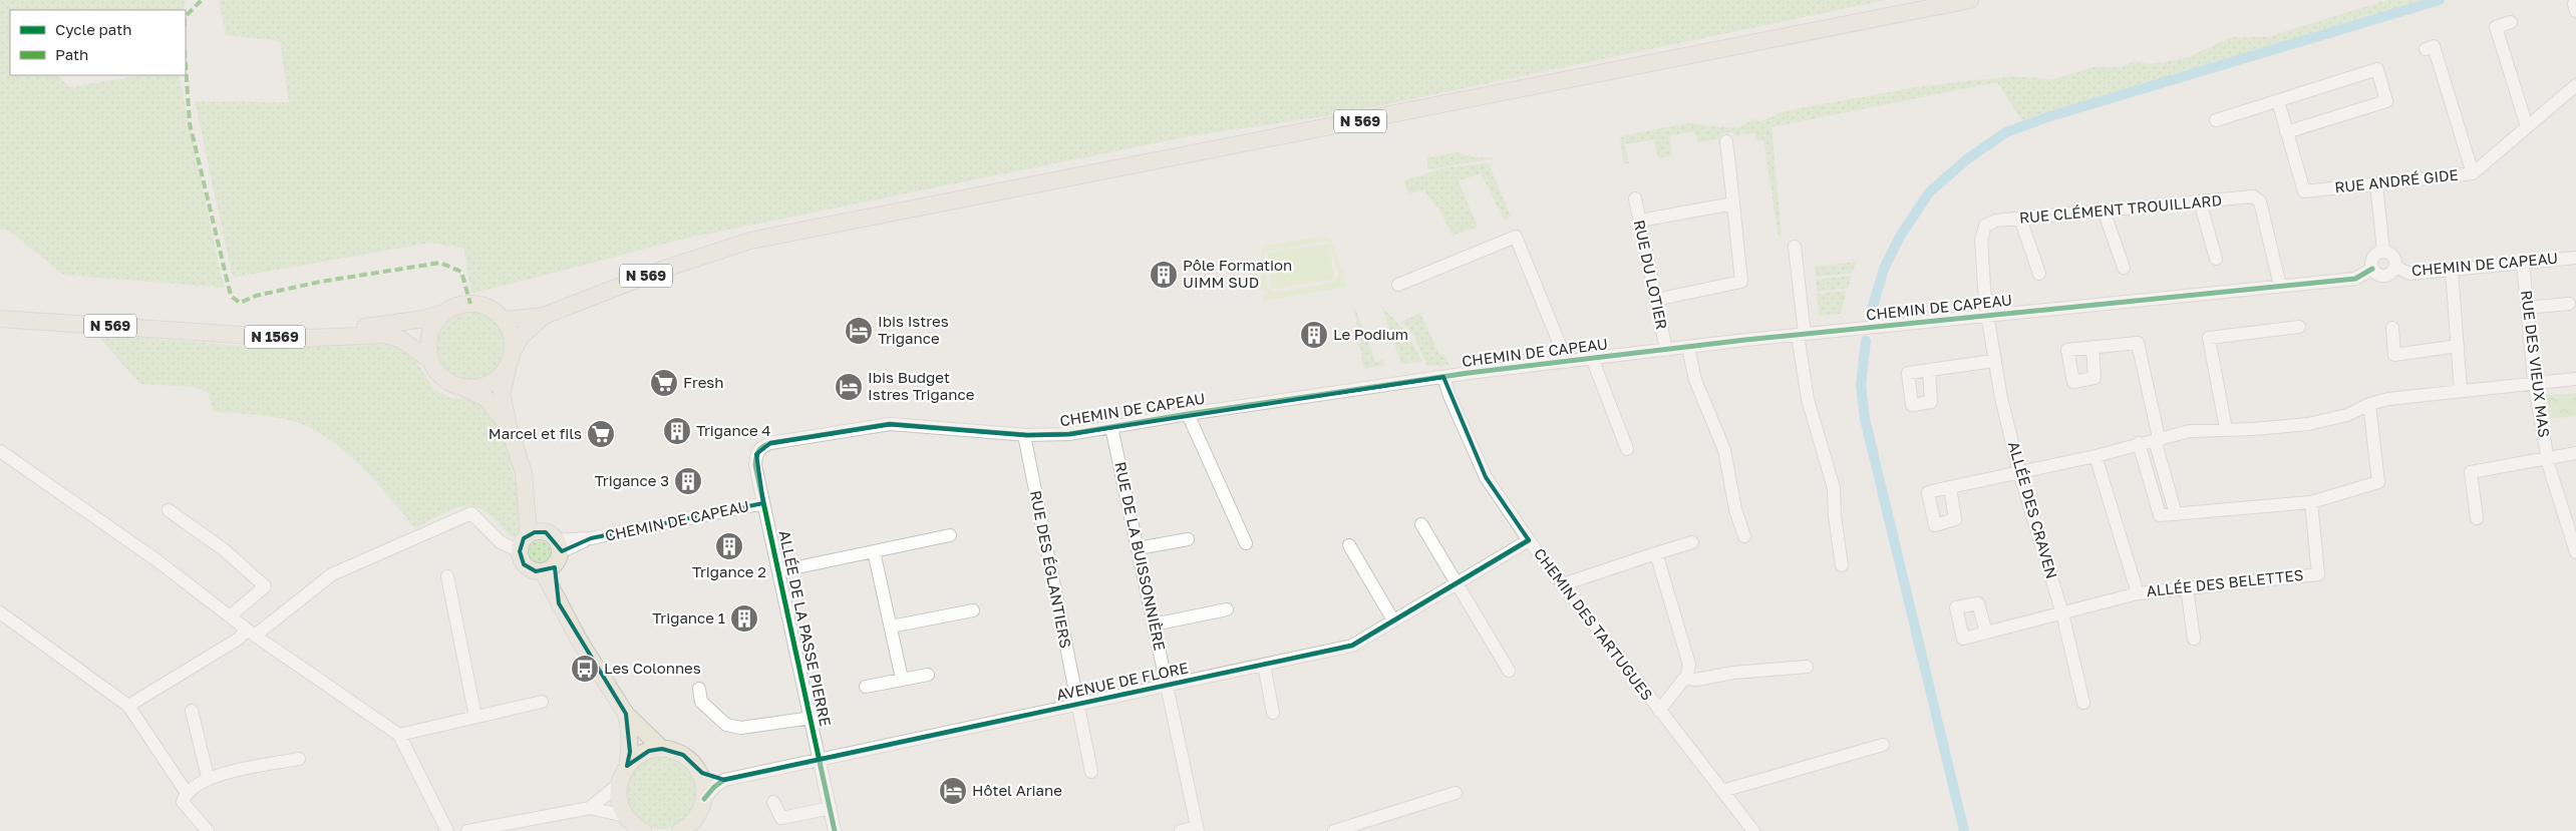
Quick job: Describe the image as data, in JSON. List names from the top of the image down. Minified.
{"streets":{"main road":["N 569","N 1569"],"street":["RUE ANDRÉ GIDE","RUE CLÉMENT TROUILLARD","CHEMIN DE CAPEAU","RUE DU LOTIER","RUE DES VIEUX MAS","ALLÉE DES CRAVEN","RUE DE LA BUISSONNIÈRE","RUE DES ÉGLANTIERS","ALLÉE DES BELETTES","CHEMIN DES TARTUGUES","ALLÉE DE LA PASSE PIERRE","AVENUE DE FLORE"]},"crossings":[["N 569","N 1569"],["RUE CLÉMENT TROUILLARD","CHEMIN DE CAPEAU"],["RUE CLÉMENT TROUILLARD","ALLÉE DES CRAVEN"],["CHEMIN DE CAPEAU","RUE DU LOTIER"],["CHEMIN DE CAPEAU","RUE DES VIEUX MAS"],["CHEMIN DE CAPEAU","ALLÉE DES CRAVEN"],["CHEMIN DE CAPEAU","RUE DE LA BUISSONNIÈRE"],["CHEMIN DE CAPEAU","RUE DES ÉGLANTIERS"],["CHEMIN DE CAPEAU","CHEMIN DES TARTUGUES"],["CHEMIN DE CAPEAU","ALLÉE DE LA PASSE PIERRE"],["ALLÉE DES CRAVEN","ALLÉE DES BELETTES"],["RUE DE LA BUISSONNIÈRE","AVENUE DE FLORE"],["RUE DES ÉGLANTIERS","AVENUE DE FLORE"],["CHEMIN DES TARTUGUES","AVENUE DE FLORE"],["ALLÉE DE LA PASSE PIERRE","AVENUE DE FLORE"]],"places":{"building":["Pôle Formation UIMM SUD","Le Podium","Trigance 4","Trigance 3","Trigance 2","Trigance 1"],"hotel":["Ibis Istres Trigance","Ibis Budget Istres Trigance","Hôtel Ariane"],"supermarket":["Fresh","Marcel et fils"],"bus stop":["Les Colonnes"]},"legend":["Cycle path","Path"]}
